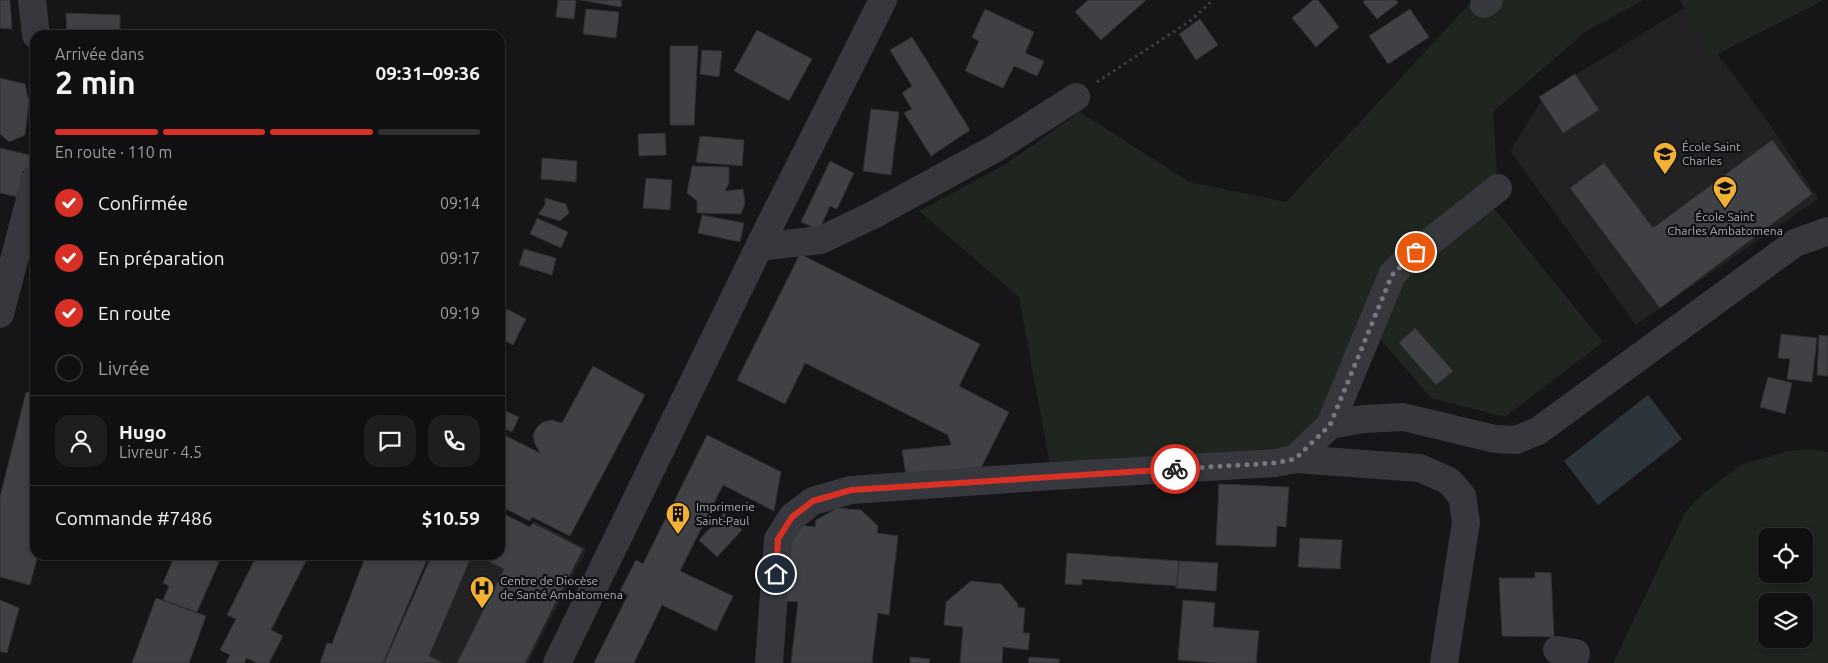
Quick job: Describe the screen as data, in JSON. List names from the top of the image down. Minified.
{"places":{"school or university":["École Saint Charles","École Saint Charles Ambatomena"],"building":["Imprimerie Saint-Paul"],"hospital":["Centre de Diocèse de Santé Ambatomena"]},"page":{"heading":["2 min","Arrivée dans","09:31–09:36"],"panel":["Hugo","Livreur · 4.5","Commande #7486","$10.59"],"bar":"En route · 110 m","list":[["Confirmée","09:14"],["En préparation","09:17"],["En route","09:19"],"Livrée"]}}
